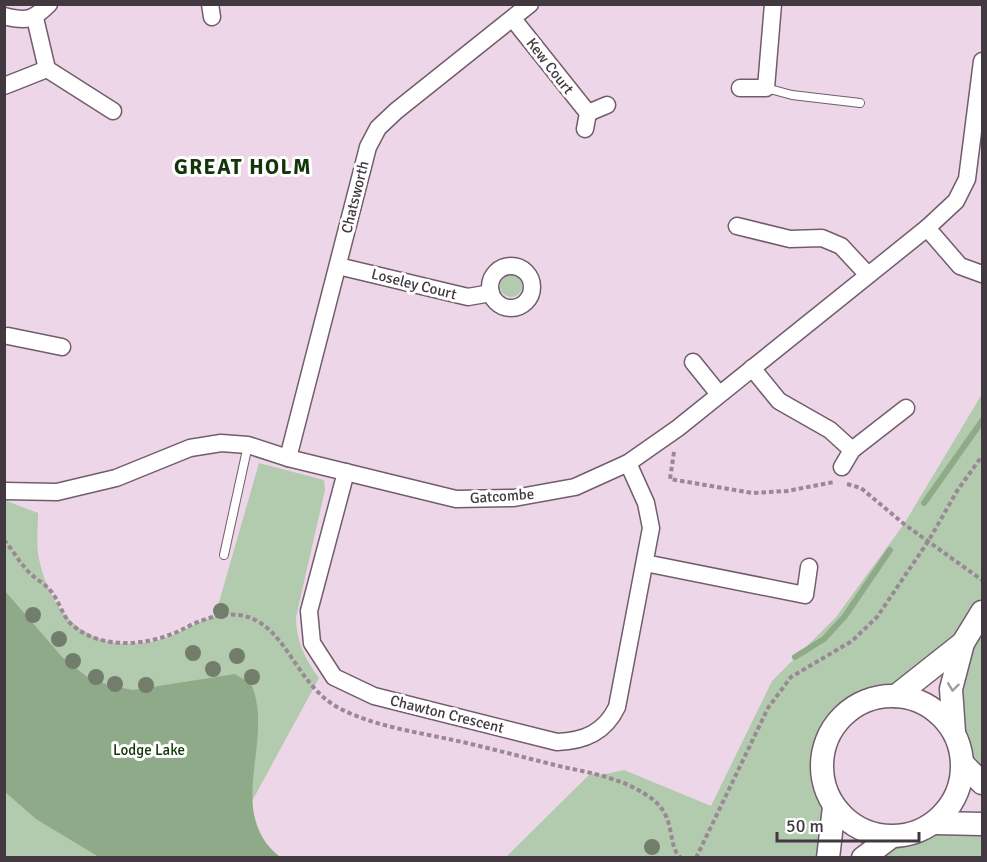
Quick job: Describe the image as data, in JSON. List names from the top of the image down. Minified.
{"streets":{"street":["Kew Court","Chatsworth","Loseley Court","Gatcombe","Chawton Crescent"]},"crossings":[["Kew Court","Chatsworth"],["Chatsworth","Loseley Court"],["Chatsworth","Gatcombe"],["Gatcombe","Chawton Crescent"]],"districts":["GREAT HOLM"],"parks":["Lodge Lake"],"scale_bar":"50 m"}
